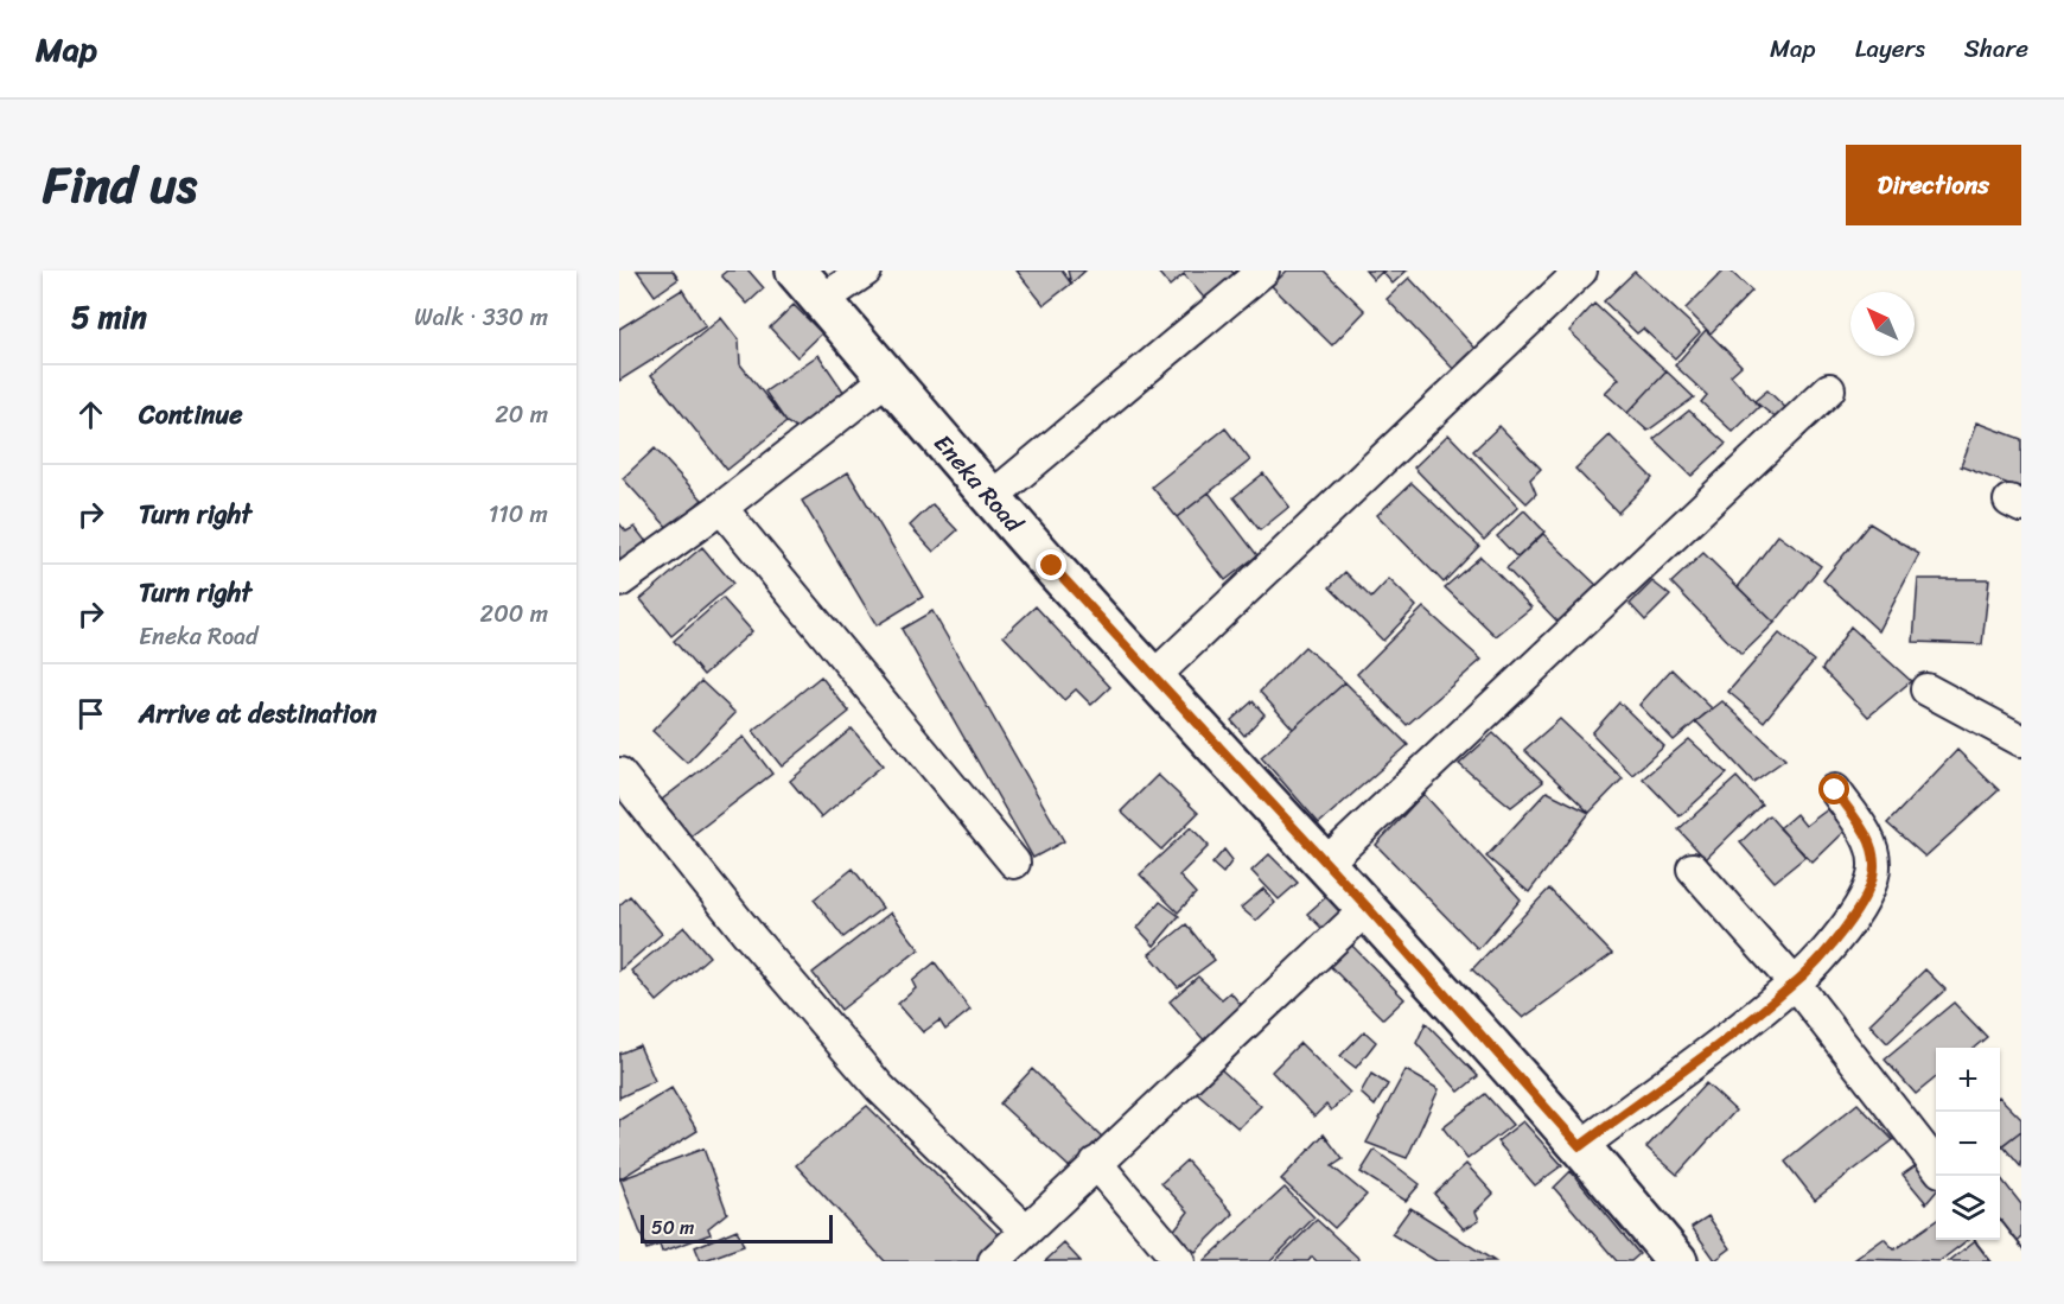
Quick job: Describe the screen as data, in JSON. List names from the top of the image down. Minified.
{"streets":{"main road":["Eneka Road"]},"scale_bar":"50 m","north":"top left","page":{"header":"Map","nav":["Map","Layers","Share"],"title":"Find us","buttons":"Directions","heading":["5 min","Walk · 330 m"],"list":[["Continue","20 m"],["Turn right","110 m"],["Turn right","Eneka Road","200 m"],"Arrive at destination"],"map_buttons":["+","−"],"scale":"50 m"}}
